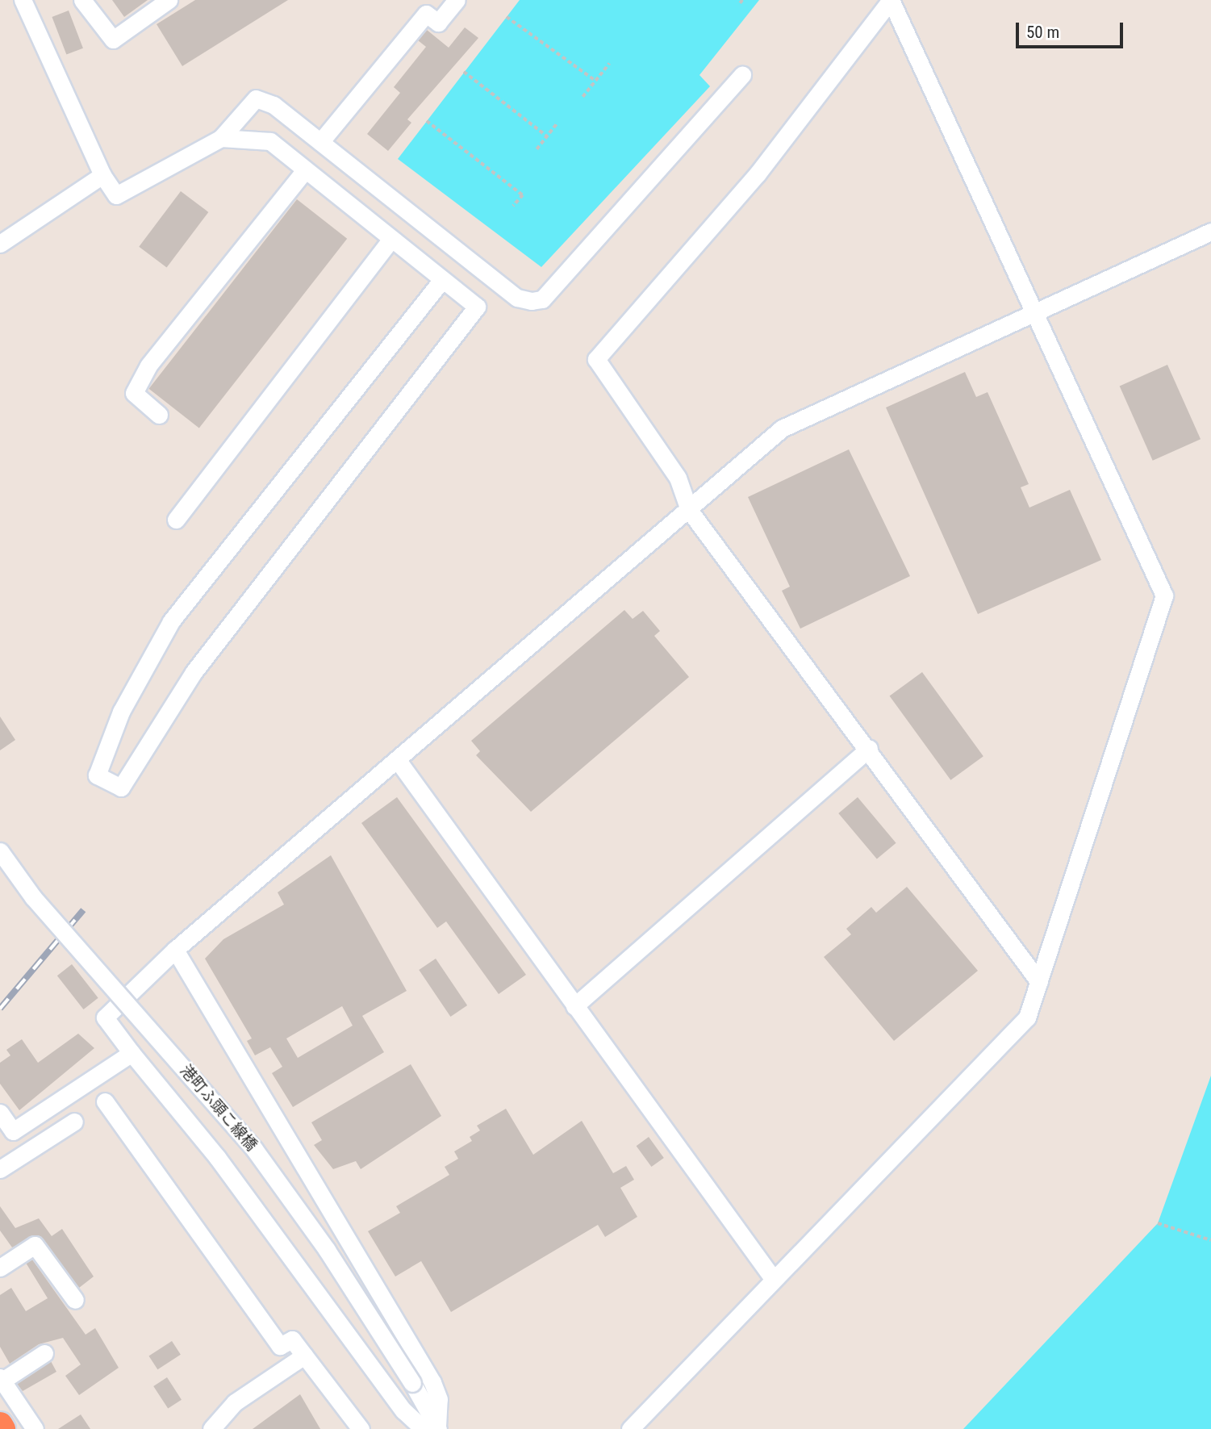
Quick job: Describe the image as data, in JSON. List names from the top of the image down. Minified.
{"streets":{"street":["港町ふ頭こ線橋"]},"scale_bar":"50 m"}
